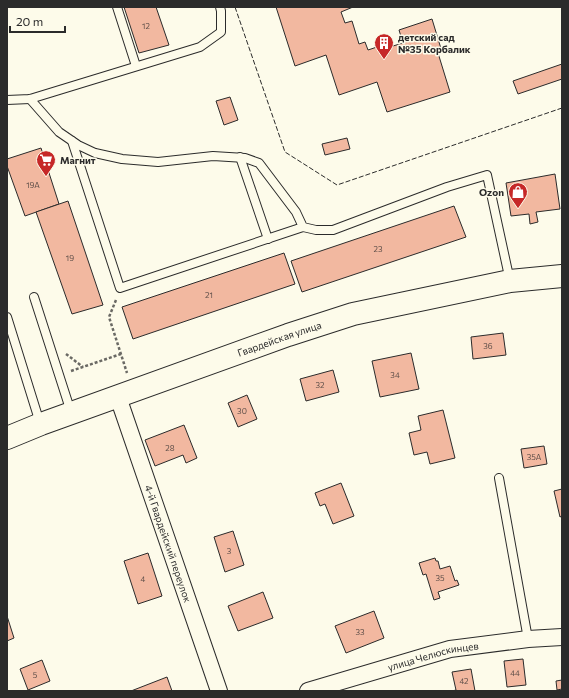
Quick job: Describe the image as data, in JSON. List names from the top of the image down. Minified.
{"streets":{"main road":["Гвардейская улица"],"street":["4-й Гвардейский переулок","улица Челюскинцев"]},"crossings":[["Гвардейская улица","4-й Гвардейский переулок"]],"places":{"building":["детский сад №35 Корбалик"],"supermarket":["Магнит"],"shop":["Ozon"]},"house_numbers":["12","19А","23","19","21","36","34","32","30","28","35А","3","35","4","33","44","5","42"],"scale_bar":"20 m"}
